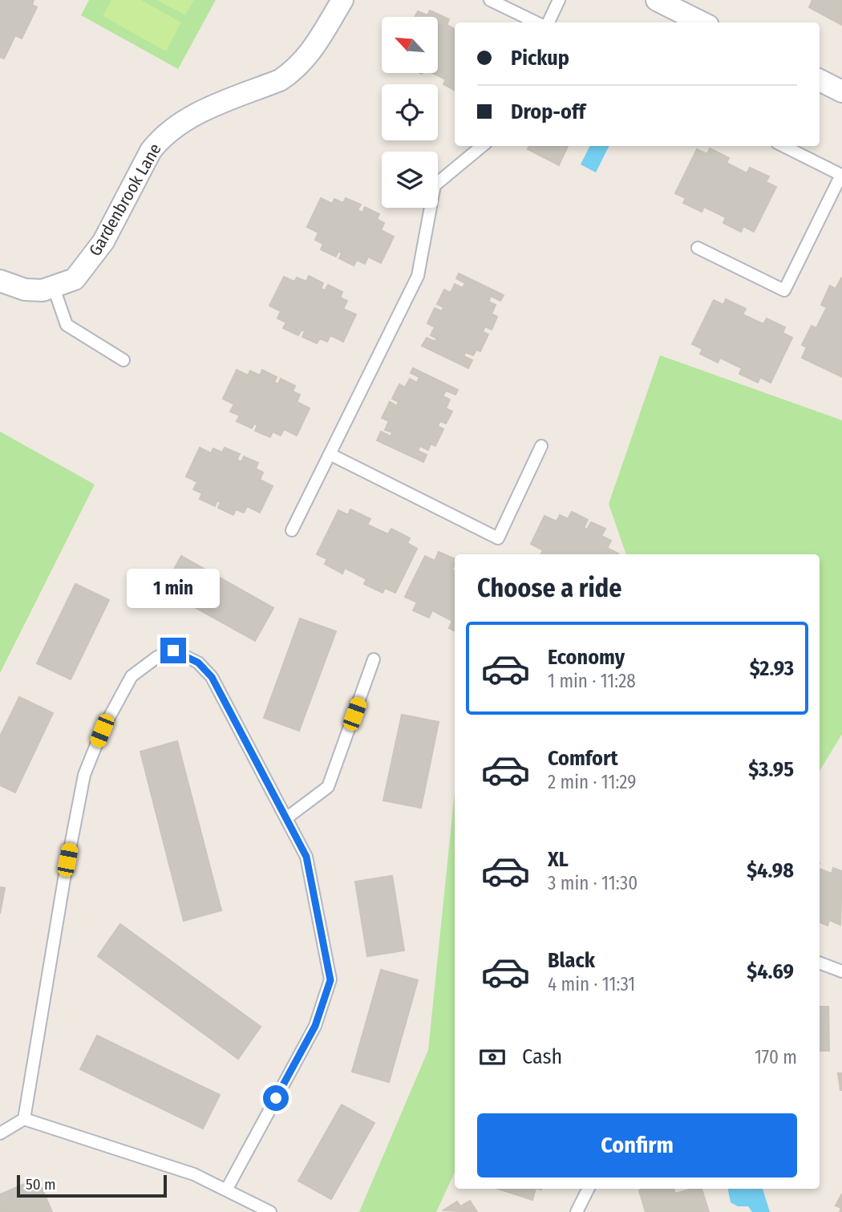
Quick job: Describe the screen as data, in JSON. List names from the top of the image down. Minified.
{"streets":{"street":["Gardenbrook Lane"]},"scale_bar":"50 m","north":"top left","page":{"banner":["Pickup","Drop-off"],"heading":"Choose a ride","bubble":"1 min","list":[{"name":"Economy","note":"1 min · 11:28","value":"$2.93"},{"name":"Comfort","note":"2 min · 11:29","value":"$3.95"},{"name":"XL","note":"3 min · 11:30","value":"$4.98"},{"name":"Black","note":"4 min · 11:31","value":"$4.69"}],"pay":["Cash","170 m"],"buttons":"Confirm","scale":"50 m"}}
